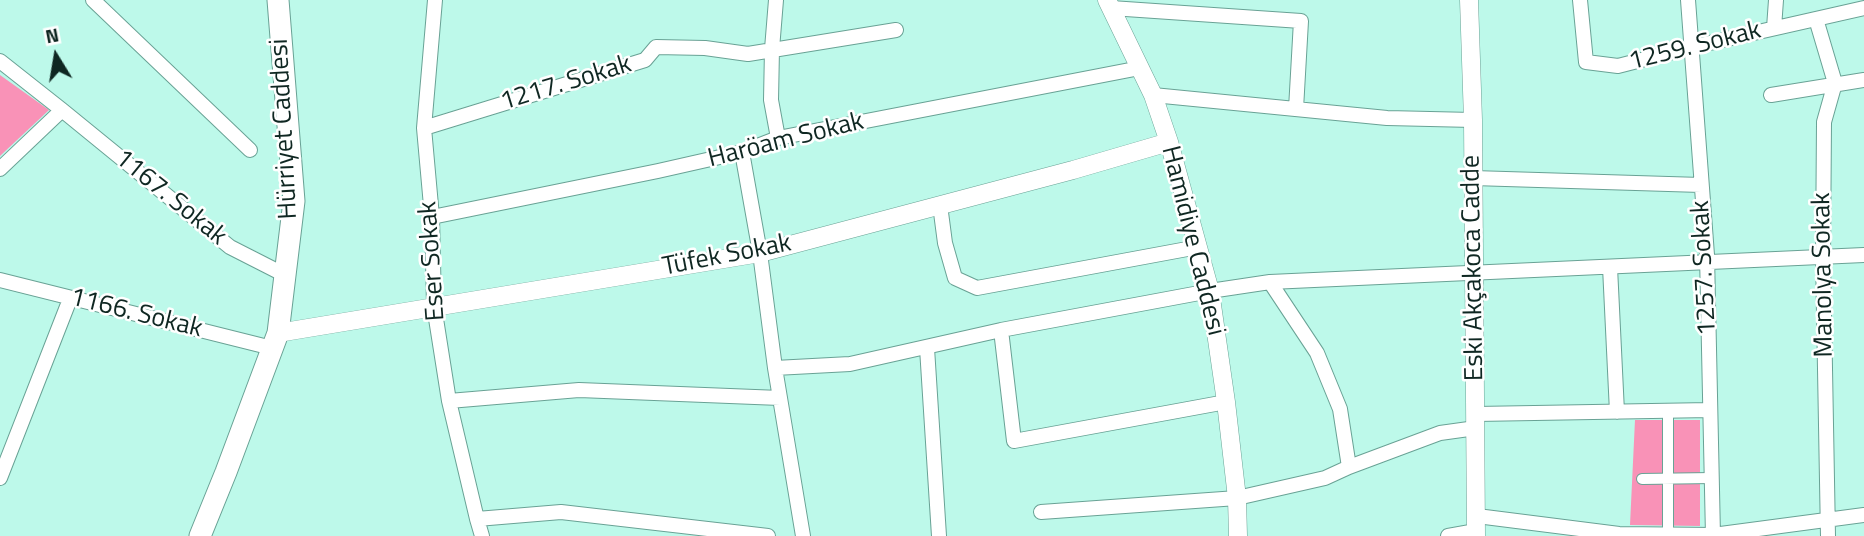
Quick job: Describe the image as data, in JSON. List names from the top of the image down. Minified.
{"streets":{"main road":["Hürriyet Caddesi"],"street":["1259. Sokak","1217. Sokak","Haröam Sokak","1167. Sokak","Hamidiye Caddesi","Tüfek Sokak","Eser Sokak","Eski Akçakoca Cadde","1257. Sokak","Manolya Sokak","1166. Sokak"]},"crossings":[["1259. Sokak","1257. Sokak"],["1217. Sokak","Eser Sokak"],["Hürriyet Caddesi","1167. Sokak"],["Hürriyet Caddesi","Tüfek Sokak"],["Hürriyet Caddesi","1166. Sokak"],["Haröam Sokak","Hamidiye Caddesi"],["Haröam Sokak","Eser Sokak"],["Hamidiye Caddesi","Tüfek Sokak"],["Tüfek Sokak","Eser Sokak"],["Tüfek Sokak","1166. Sokak"]],"north":"top"}
